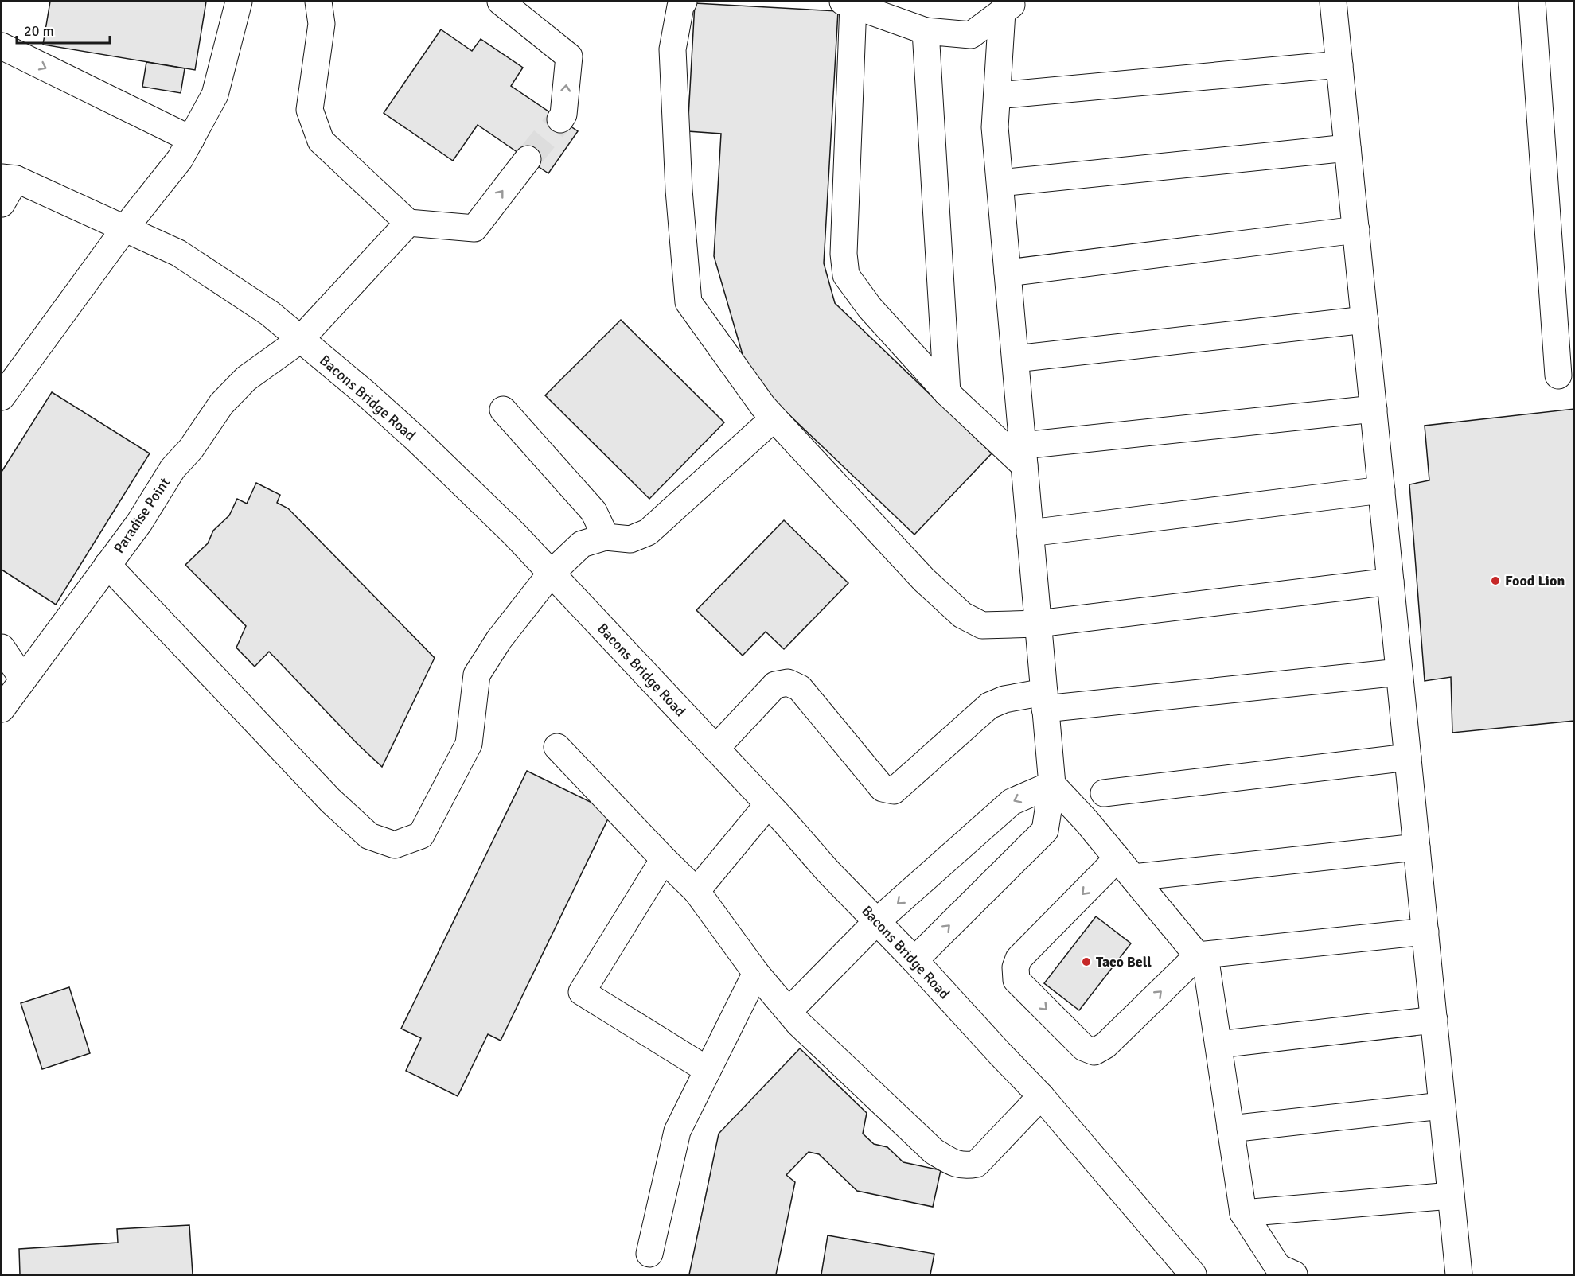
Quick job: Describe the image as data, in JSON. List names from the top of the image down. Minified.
{"streets":{"main road":["Bacons Bridge Road","Paradise Point"]},"crossings":[["Bacons Bridge Road","Paradise Point"]],"places":["Food Lion","Taco Bell"],"scale_bar":"20 m"}
